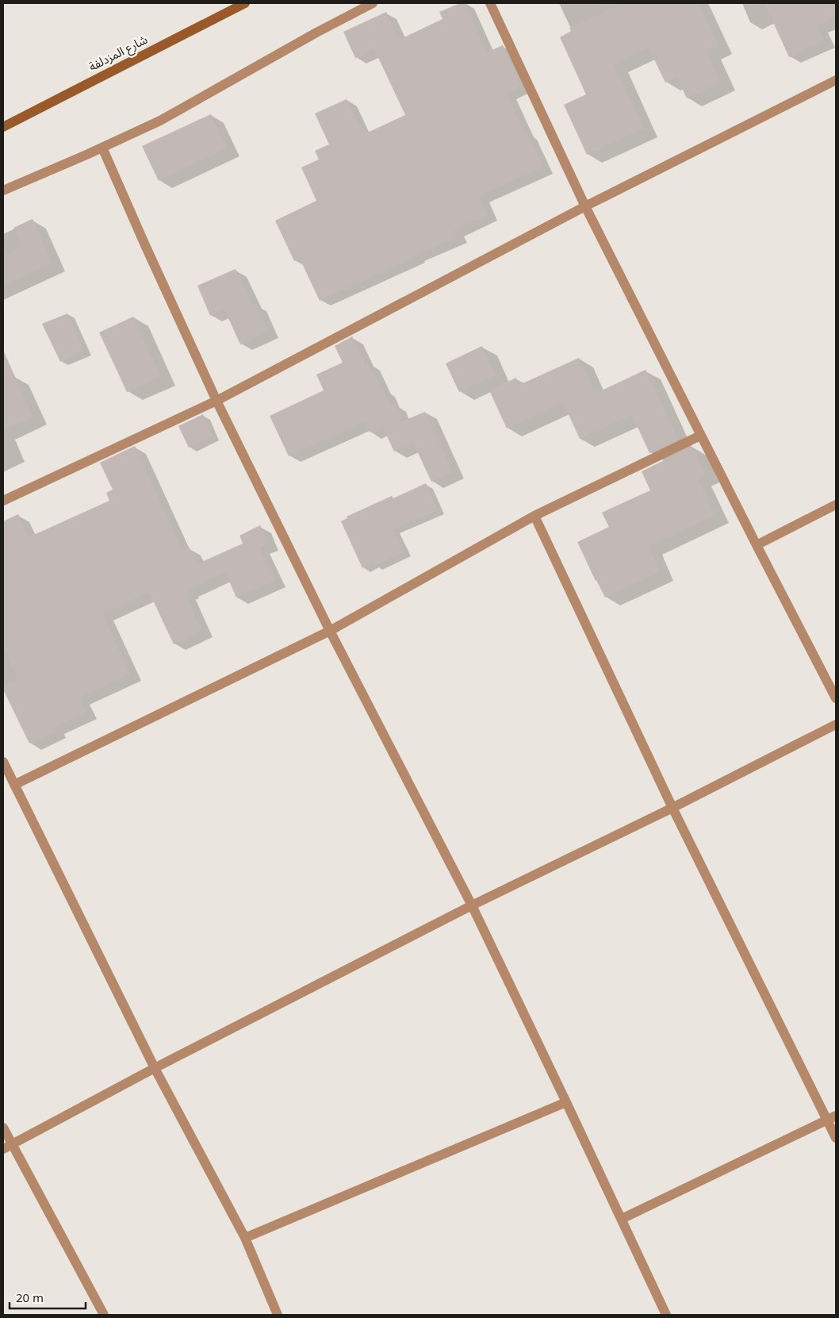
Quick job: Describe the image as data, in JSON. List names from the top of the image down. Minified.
{"streets":{"street":["شارع المزدلفة"]},"scale_bar":"20 m"}
